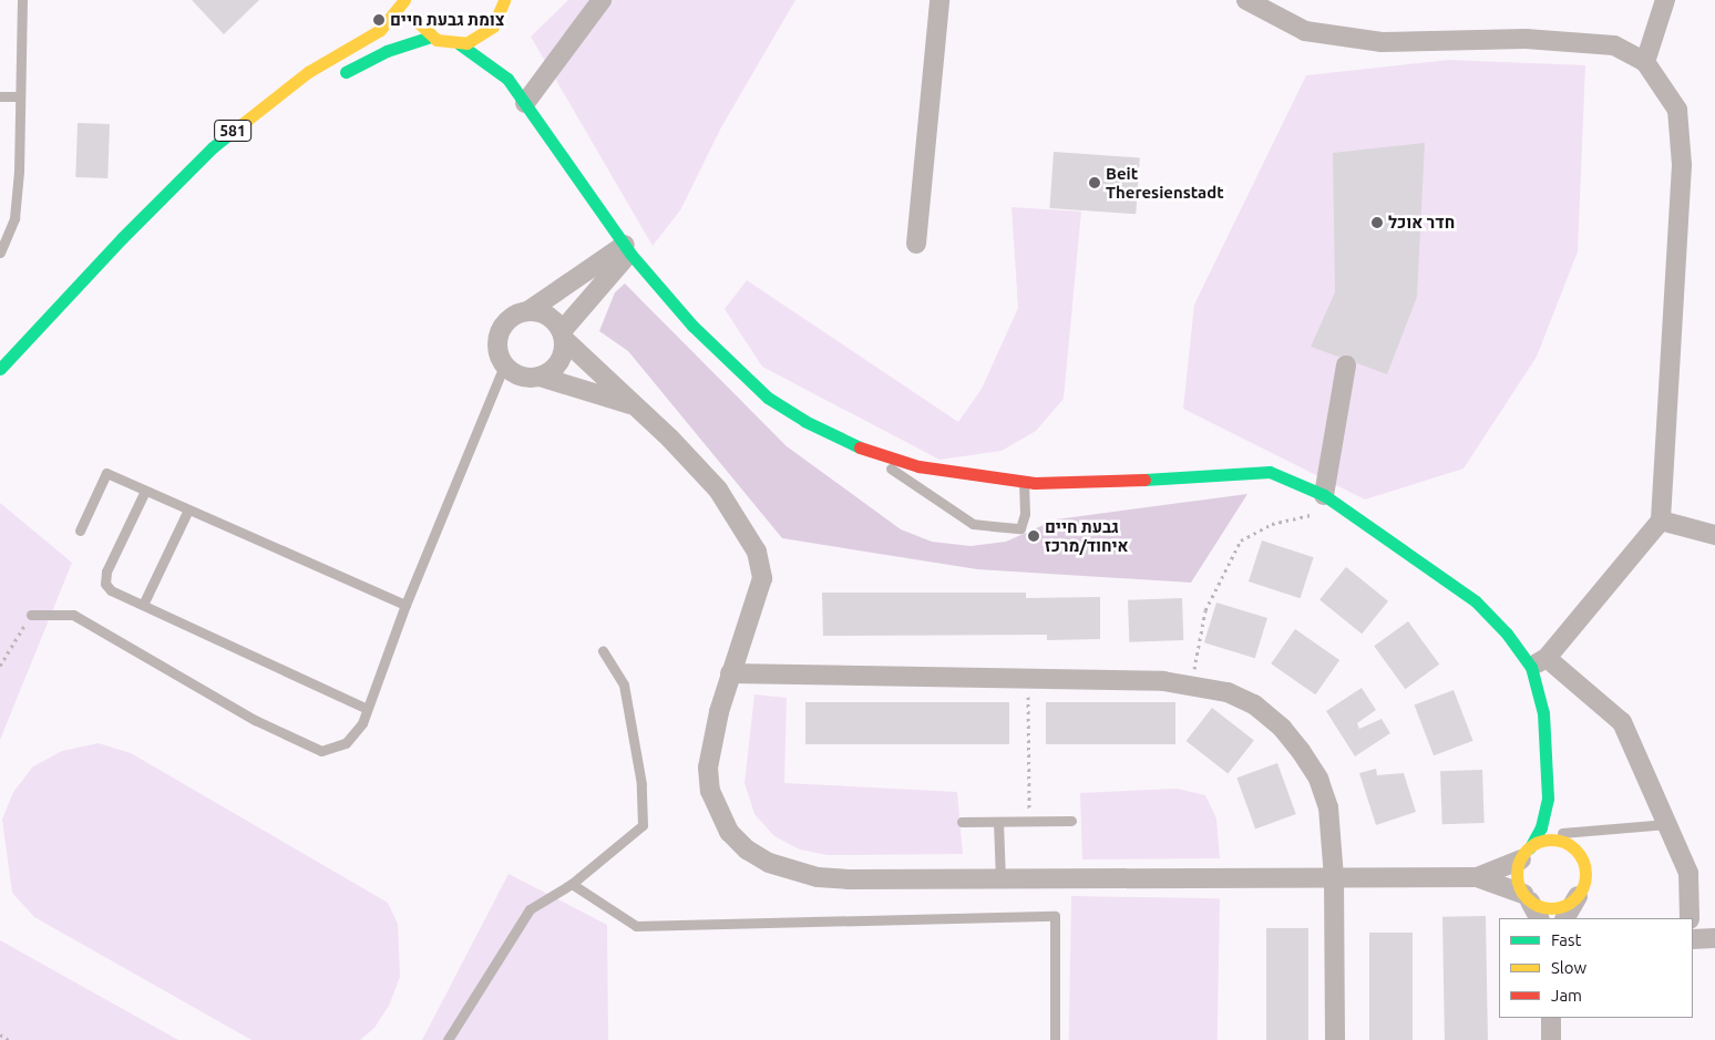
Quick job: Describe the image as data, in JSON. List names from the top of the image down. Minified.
{"streets":{"street":["581"]},"places":["צומת גבעת חיים","Beit Theresienstadt","חדר אוכל","גבעת חיים איחוד/מרכז"],"legend":["Fast","Slow","Jam"]}
